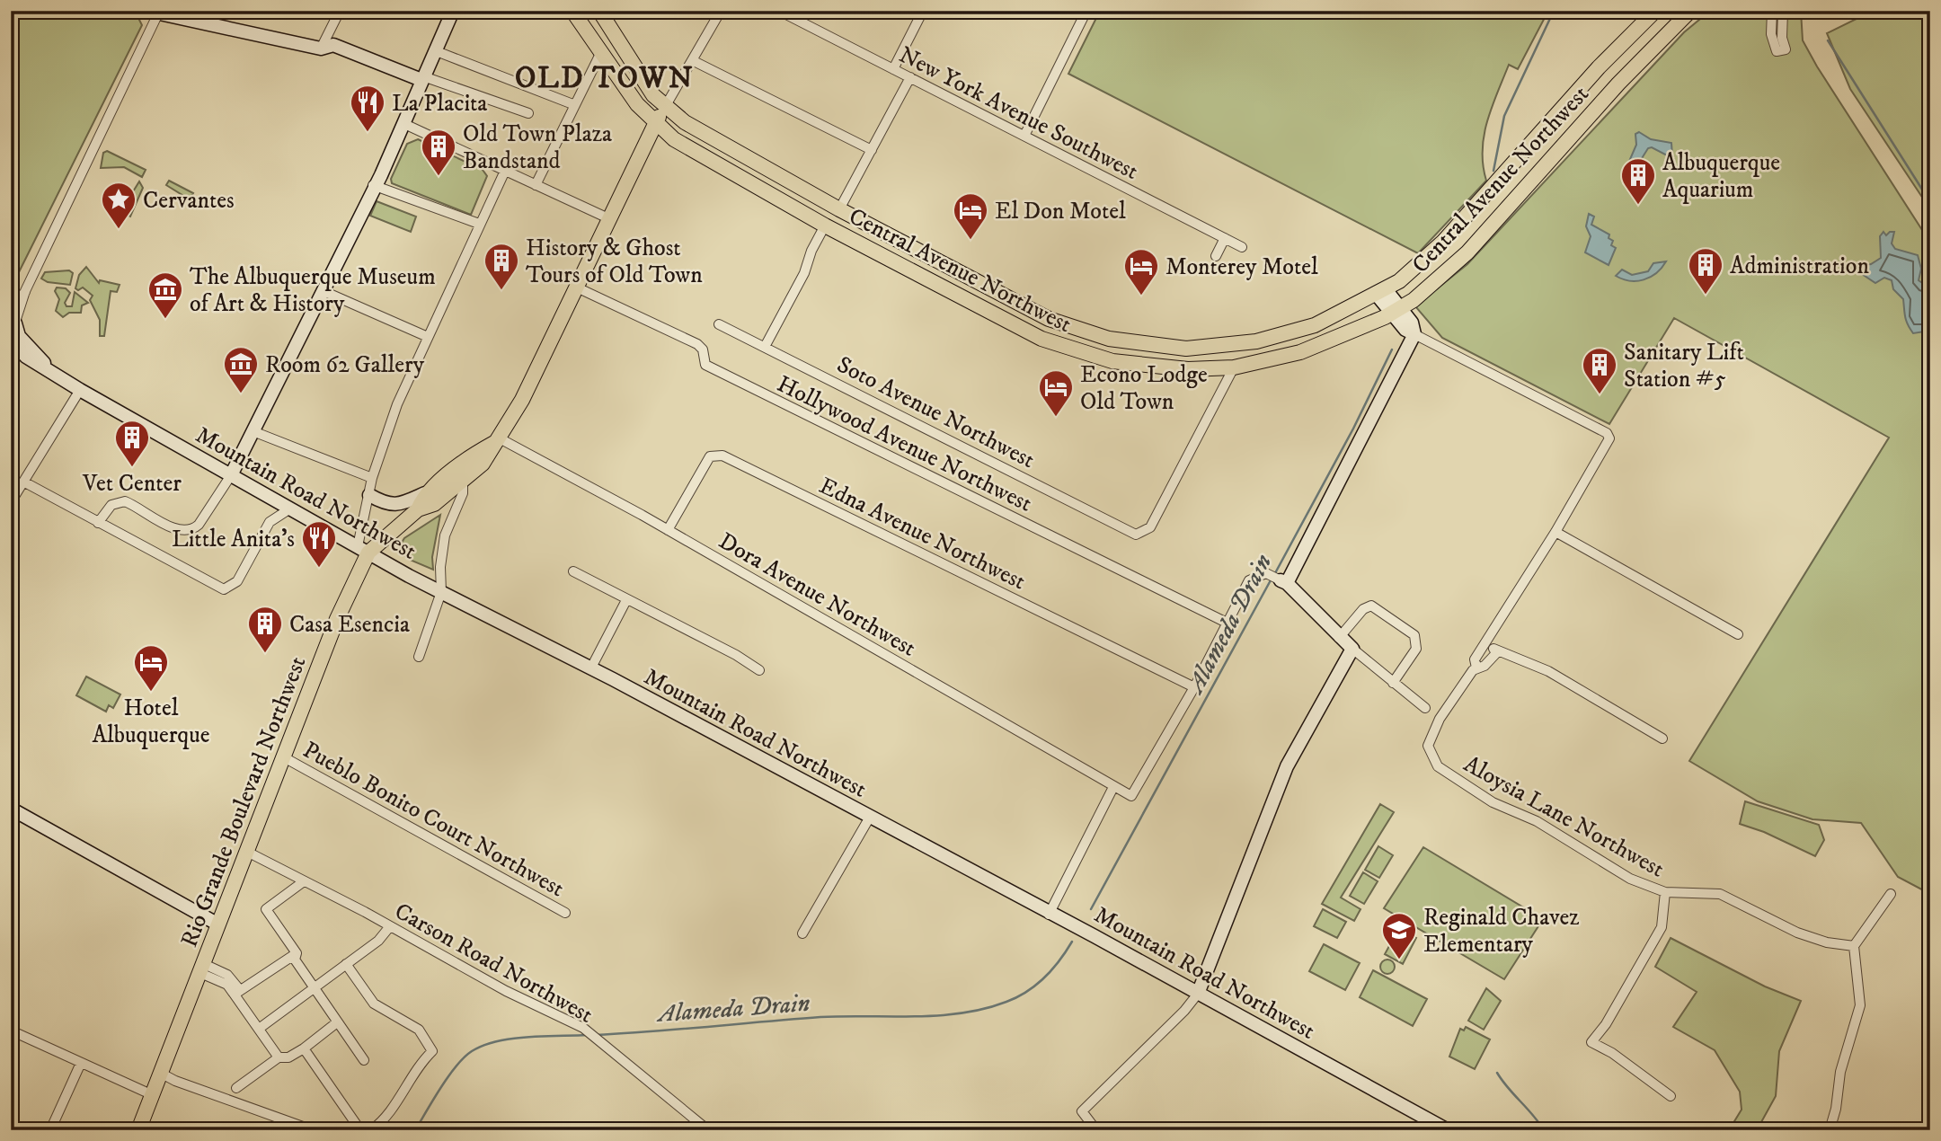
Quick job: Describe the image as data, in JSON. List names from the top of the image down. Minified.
{"streets":{"main road":["Central Avenue Northwest","Rio Grande Boulevard Northwest"],"street":["New York Avenue Southwest","Soto Avenue Northwest","Hollywood Avenue Northwest","Mountain Road Northwest","Edna Avenue Northwest","Dora Avenue Northwest","Aloysia Lane Northwest","Pueblo Bonito Court Northwest","Carson Road Northwest"]},"crossings":[["Central Avenue Northwest","Soto Avenue Northwest"],["Central Avenue Northwest","Rio Grande Boulevard Northwest"],["Hollywood Avenue Northwest","Rio Grande Boulevard Northwest"],["Mountain Road Northwest","Rio Grande Boulevard Northwest"],["Edna Avenue Northwest","Dora Avenue Northwest"],["Dora Avenue Northwest","Rio Grande Boulevard Northwest"],["Rio Grande Boulevard Northwest","Pueblo Bonito Court Northwest"],["Rio Grande Boulevard Northwest","Carson Road Northwest"]],"districts":["OLD TOWN"],"water":["Alameda Drain"],"places":{"restaurant":["La Placita","Little Anita’s"],"building":["Old Town Plaza Bandstand","Albuquerque Aquarium","History & Ghost Tours of Old Town","Administration","Sanitary Lift Station #5","Vet Center","Casa Esencia"],"place":["Cervantes"],"hotel":["El Don Motel","Monterey Motel","Econo Lodge Old Town","Hotel Albuquerque"],"museum":["The Albuquerque Museum of Art & History","Room 62 Gallery"],"school or university":["Reginald Chavez Elementary"]}}
